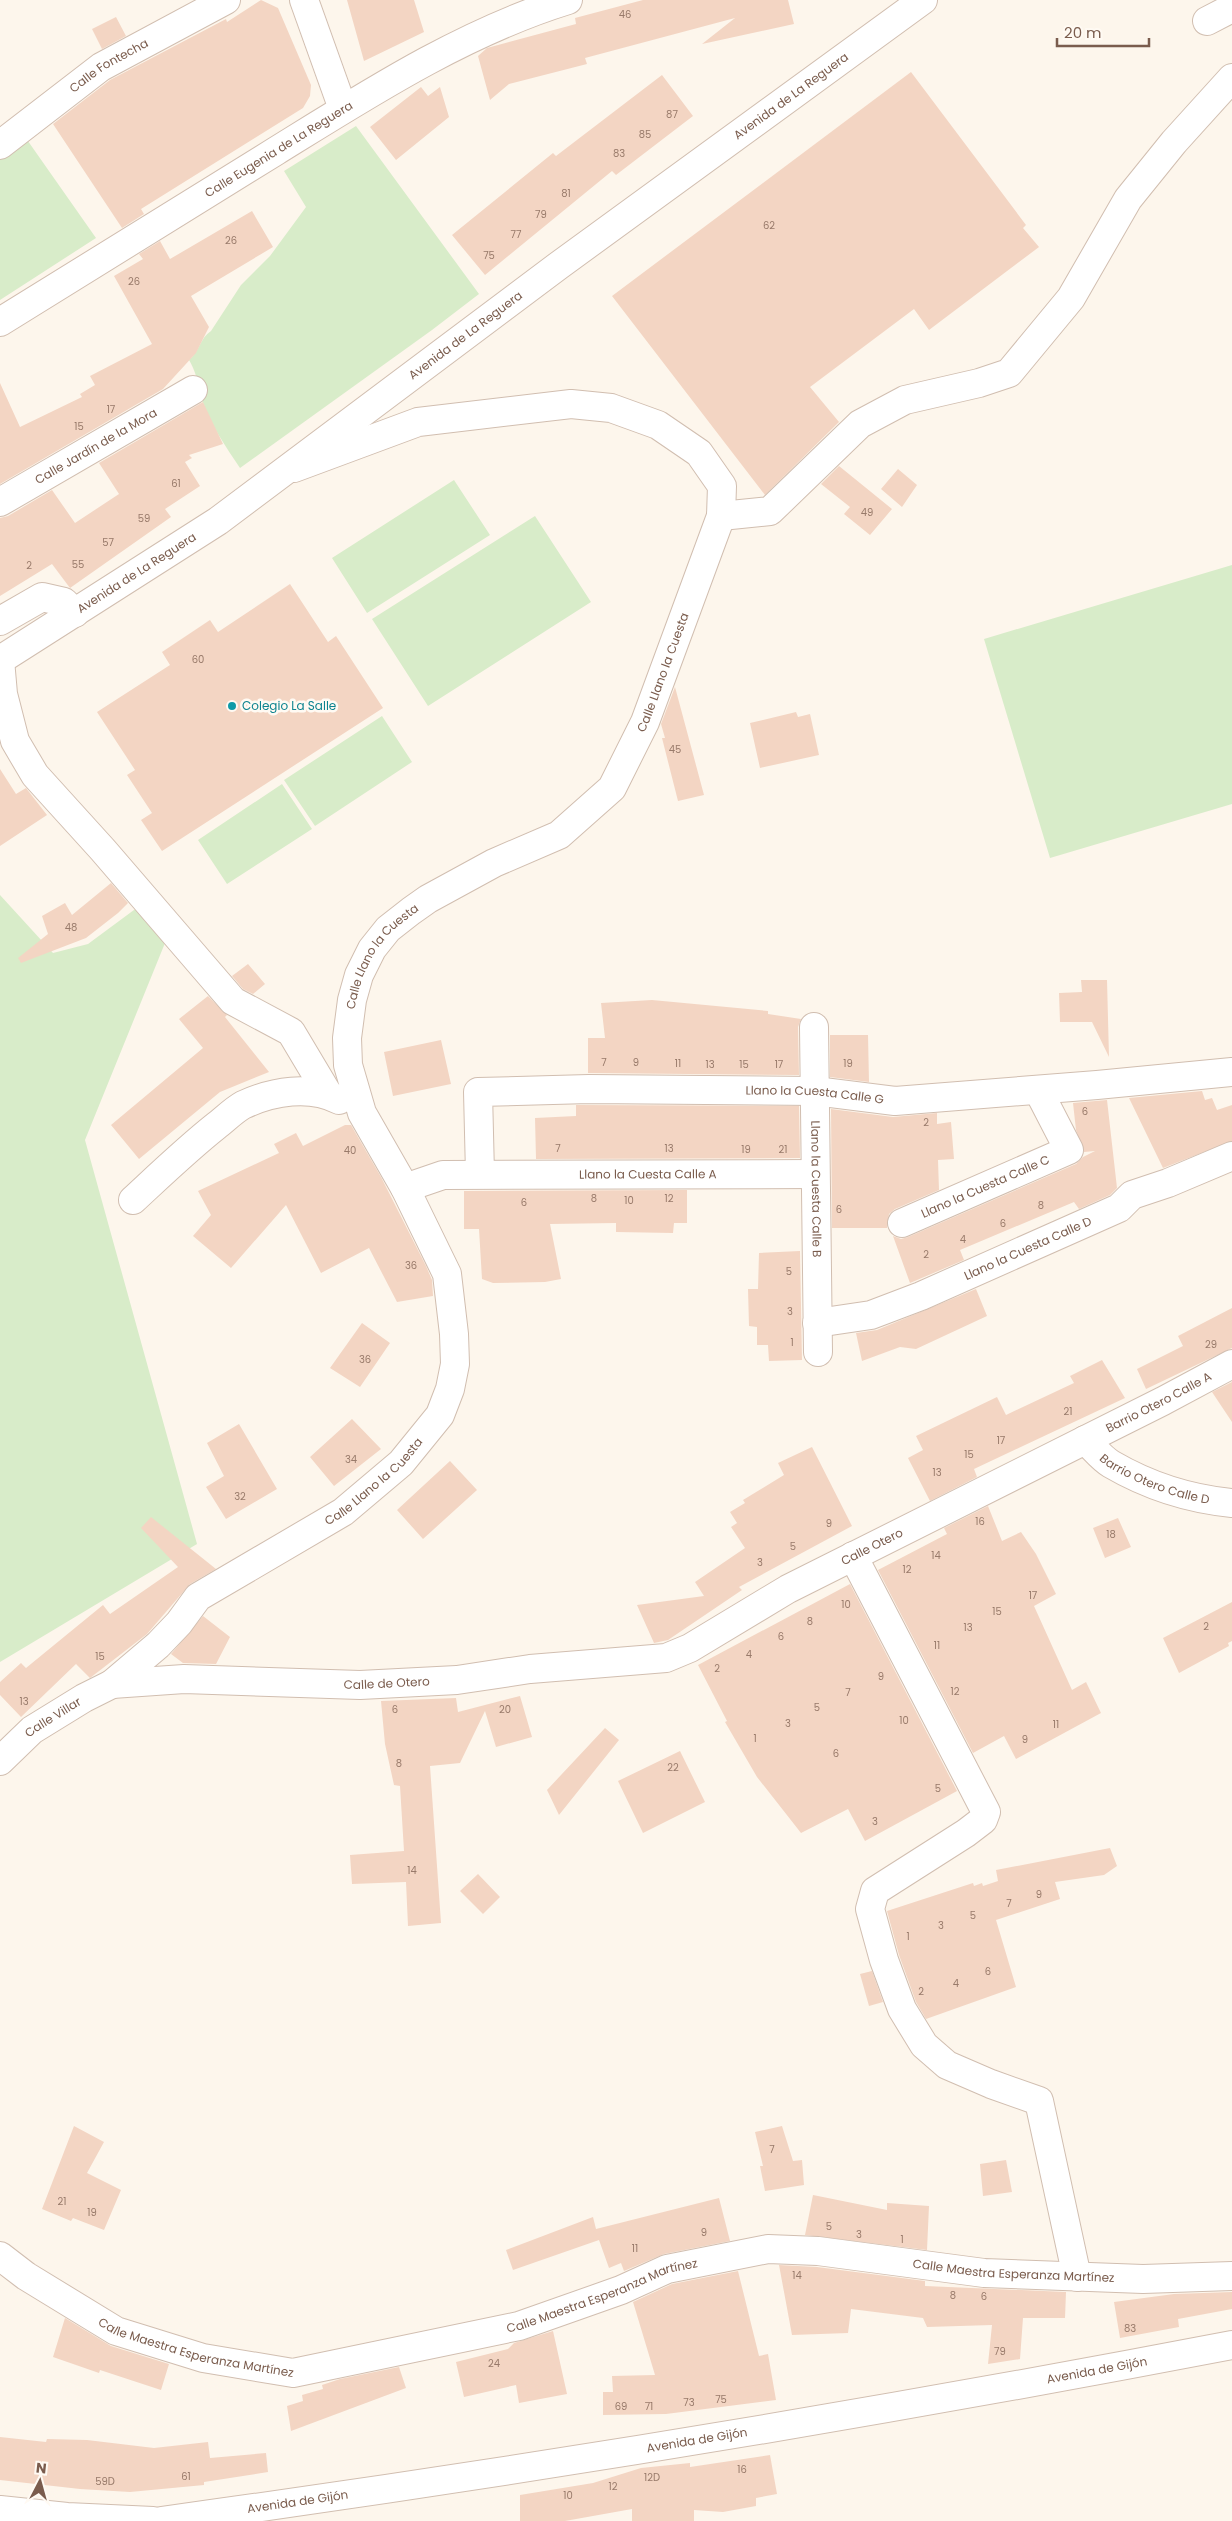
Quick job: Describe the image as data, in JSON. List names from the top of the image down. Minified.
{"streets":{"street":["Calle Fontecha","Avenida de La Reguera","Calle Eugenia de La Reguera","Calle Jardín de la Mora","Calle Llano la Cuesta","Llano la Cuesta Calle G","Llano la Cuesta Calle A","Llano la Cuesta Calle C","Llano la Cuesta Calle B","Llano la Cuesta Calle D","Barrio Otero Calle A","Barrio Otero Calle D","Calle Otero","Calle de Otero","Calle Villar","Calle Maestra Esperanza Martínez","Avenida de Gijón"]},"crossings":[["Avenida de La Reguera","Calle Llano la Cuesta"],["Calle Llano la Cuesta","Calle de Otero"],["Calle Llano la Cuesta","Calle Villar"],["Llano la Cuesta Calle G","Llano la Cuesta Calle A"],["Llano la Cuesta Calle G","Llano la Cuesta Calle C"],["Llano la Cuesta Calle G","Llano la Cuesta Calle B"],["Llano la Cuesta Calle A","Llano la Cuesta Calle B"],["Llano la Cuesta Calle B","Llano la Cuesta Calle D"],["Barrio Otero Calle A","Barrio Otero Calle D"],["Barrio Otero Calle A","Calle Otero"],["Barrio Otero Calle D","Calle Otero"],["Calle Otero","Calle de Otero"],["Calle de Otero","Calle Villar"]],"places":["Colegio La Salle"],"house_numbers":["46","87","85","83","81","79","62","77","26","75","26","17","15","61","49","59","57","55","2","60","45","48","7","9","11","19","13","15","17","6","2","7","13","19","21","40","8","12","10","6","8","6","6","4","2","36","5","3","1","29","36","21","17","15","34","13","32","16","9","18","5","14","3","12","17","10","15","8","2","13","6","11","4","15","2","9","12","7","13","5","6","20","10","3","11","1","9","6","8","22","5","3","14","9","7","5","3","1","6","4","2","7","21","19","5","9","3","1","11","14","8","6","83","79","24","75","73","69","71","16","61","12D","59D","12","10"],"scale_bar":"20 m","north":"top"}
